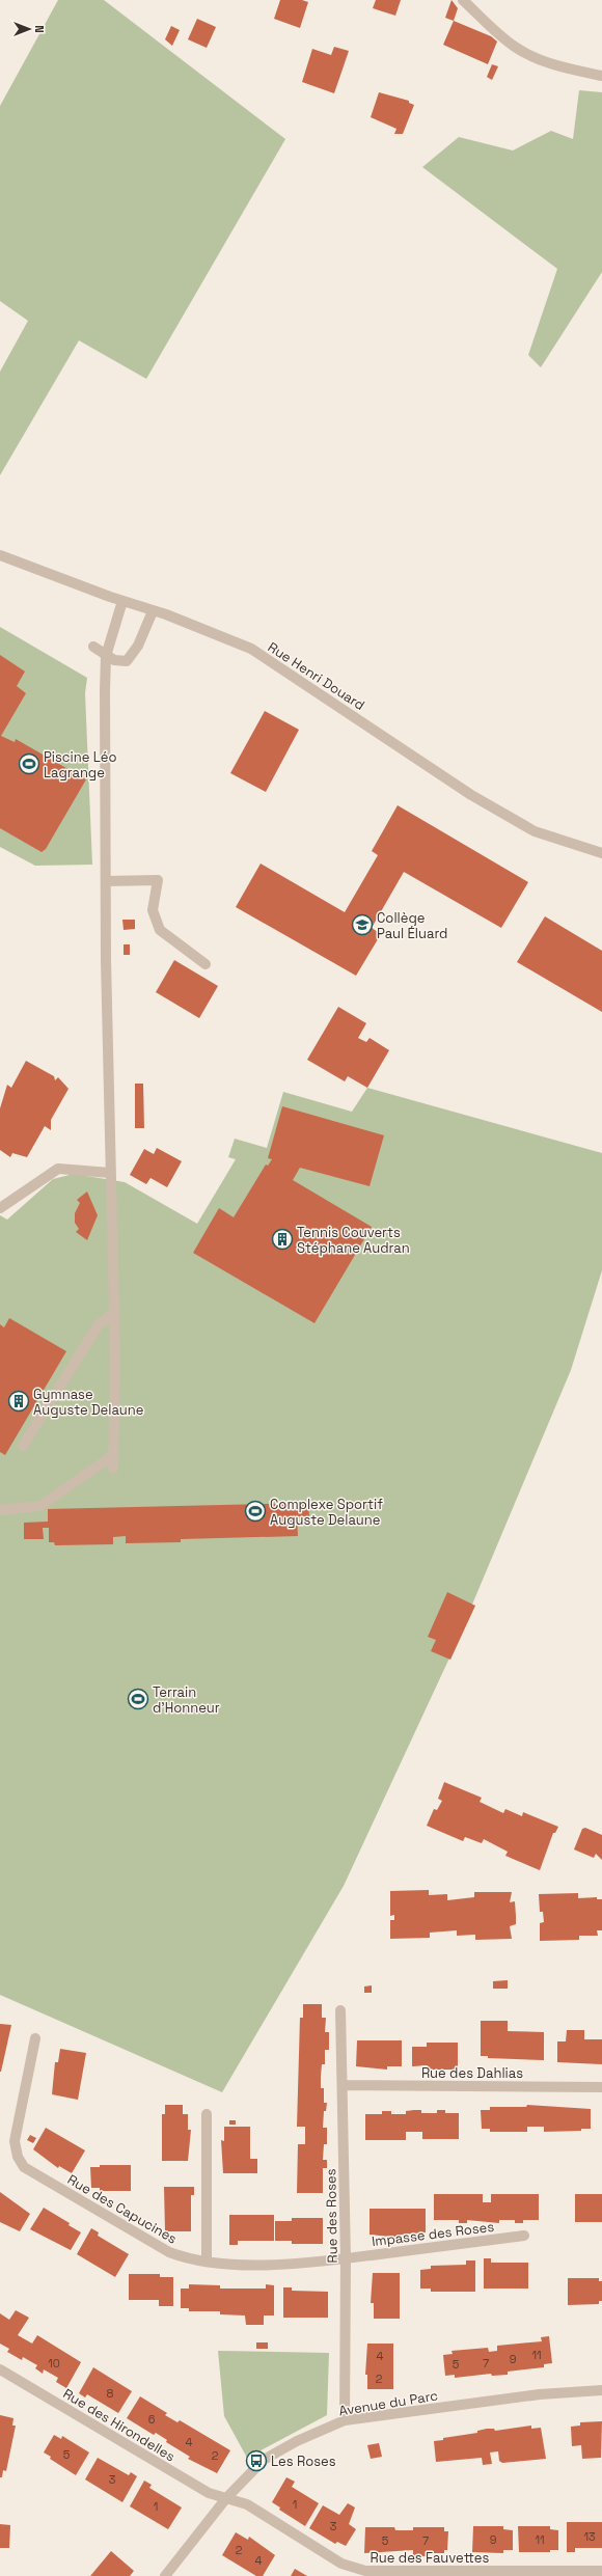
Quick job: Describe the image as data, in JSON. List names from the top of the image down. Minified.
{"streets":{"street":["Rue Henri Douard","Rue des Dahlias","Rue des Capucines","Rue des Roses","Impasse des Roses","Avenue du Parc","Rue des Hirondelles","Rue des Fauvettes"]},"crossings":[["Rue des Dahlias","Rue des Roses"],["Rue des Capucines","Rue des Roses"],["Rue des Capucines","Impasse des Roses"],["Rue des Roses","Impasse des Roses"],["Rue des Roses","Avenue du Parc"],["Avenue du Parc","Rue des Hirondelles"],["Avenue du Parc","Rue des Fauvettes"],["Rue des Hirondelles","Rue des Fauvettes"]],"places":{"sports":["Piscine Léo Lagrange","Complexe Sportif Auguste Delaune","Terrain d'Honneur"],"school or university":["Collège Paul Éluard"],"building":["Tennis Couverts Stéphane Audran","Gymnase Auguste Delaune"],"bus stop":["Les Roses"]},"house_numbers":["11","4","9","10","7","5","2","8","6","4","5","2","3","1","1","3","13","9","11","5","7","2","4"],"north":"right"}
